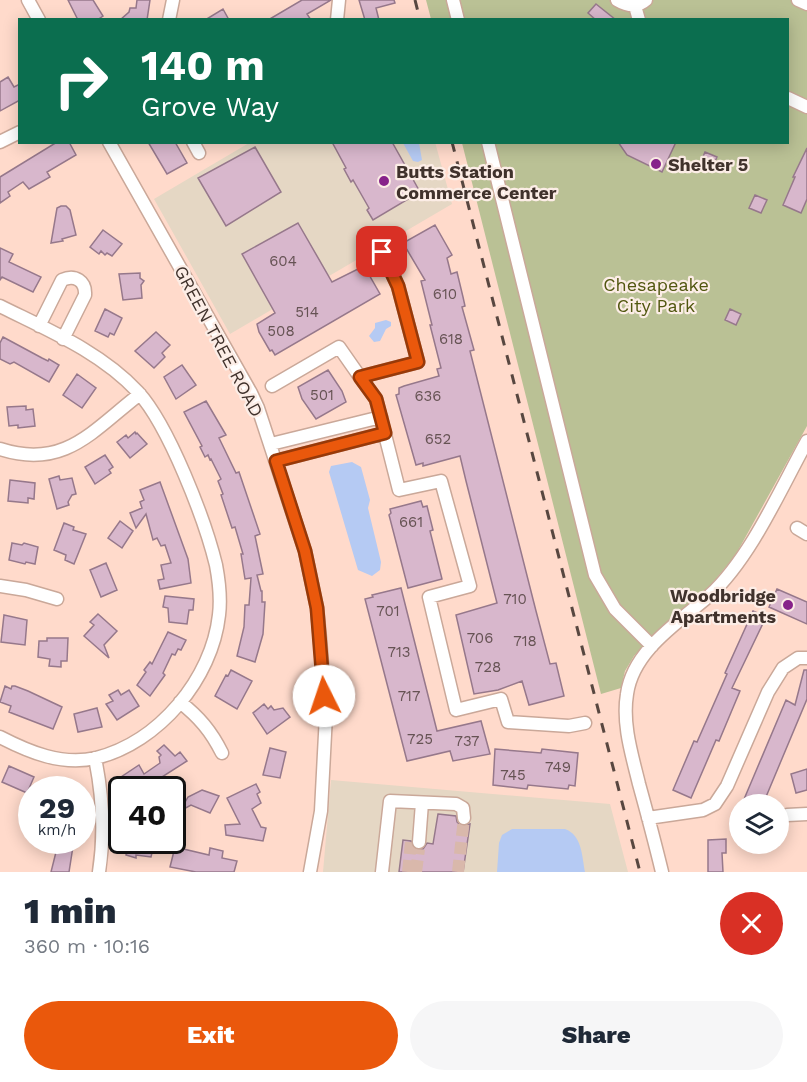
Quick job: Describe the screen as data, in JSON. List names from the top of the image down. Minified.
{"streets":{"street":["GREEN TREE ROAD"]},"parks":["Chesapeake City Park"],"places":["Shelter 5","Butts Station Commerce Center","Woodbridge Apartments"],"house_numbers":["604","610","514","508","618","501","636","652","661","710","701","706","718","713","728","717","725","737","749","745"],"page":{"turn":["140 m","Grove Way"],"speed":"29 km/h","limit":"40","heading":["1 min","360 m · 10:16"],"buttons":["Exit","Share"]}}
